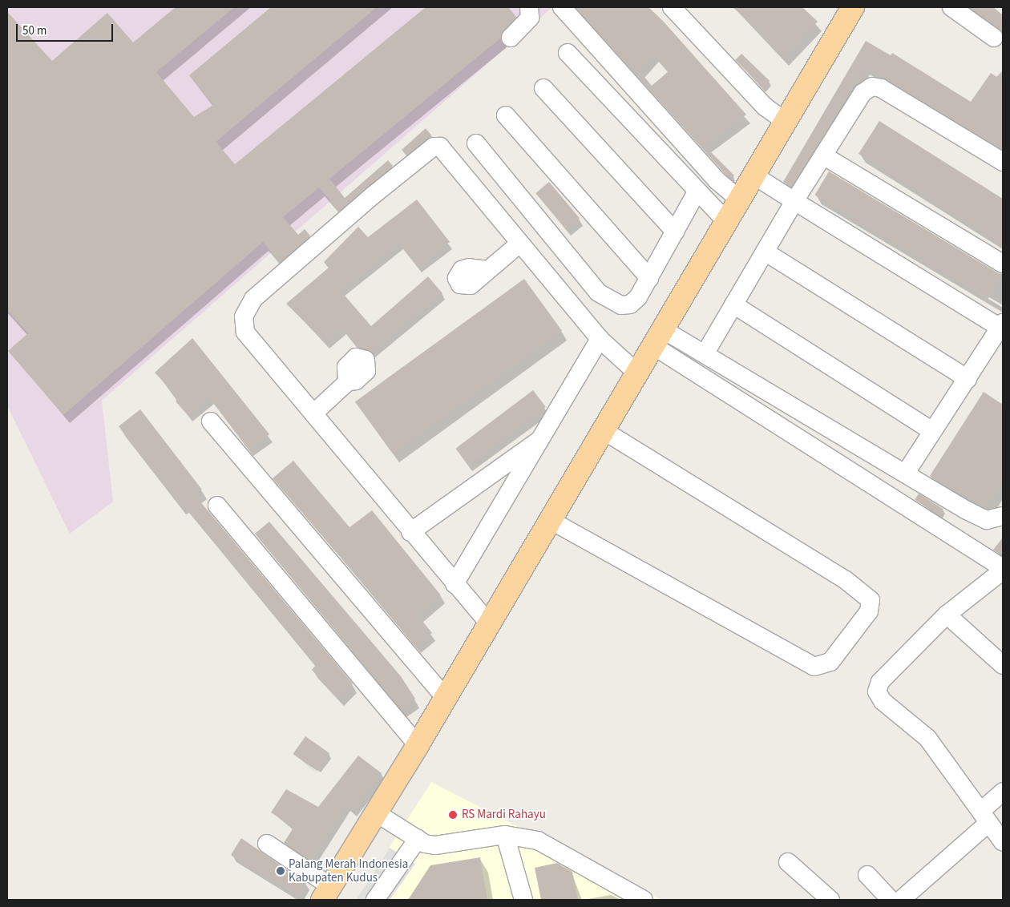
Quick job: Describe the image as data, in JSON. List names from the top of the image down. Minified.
{"places":["RS Mardi Rahayu","Palang Merah Indonesia Kabupaten Kudus"],"scale_bar":"50 m"}
